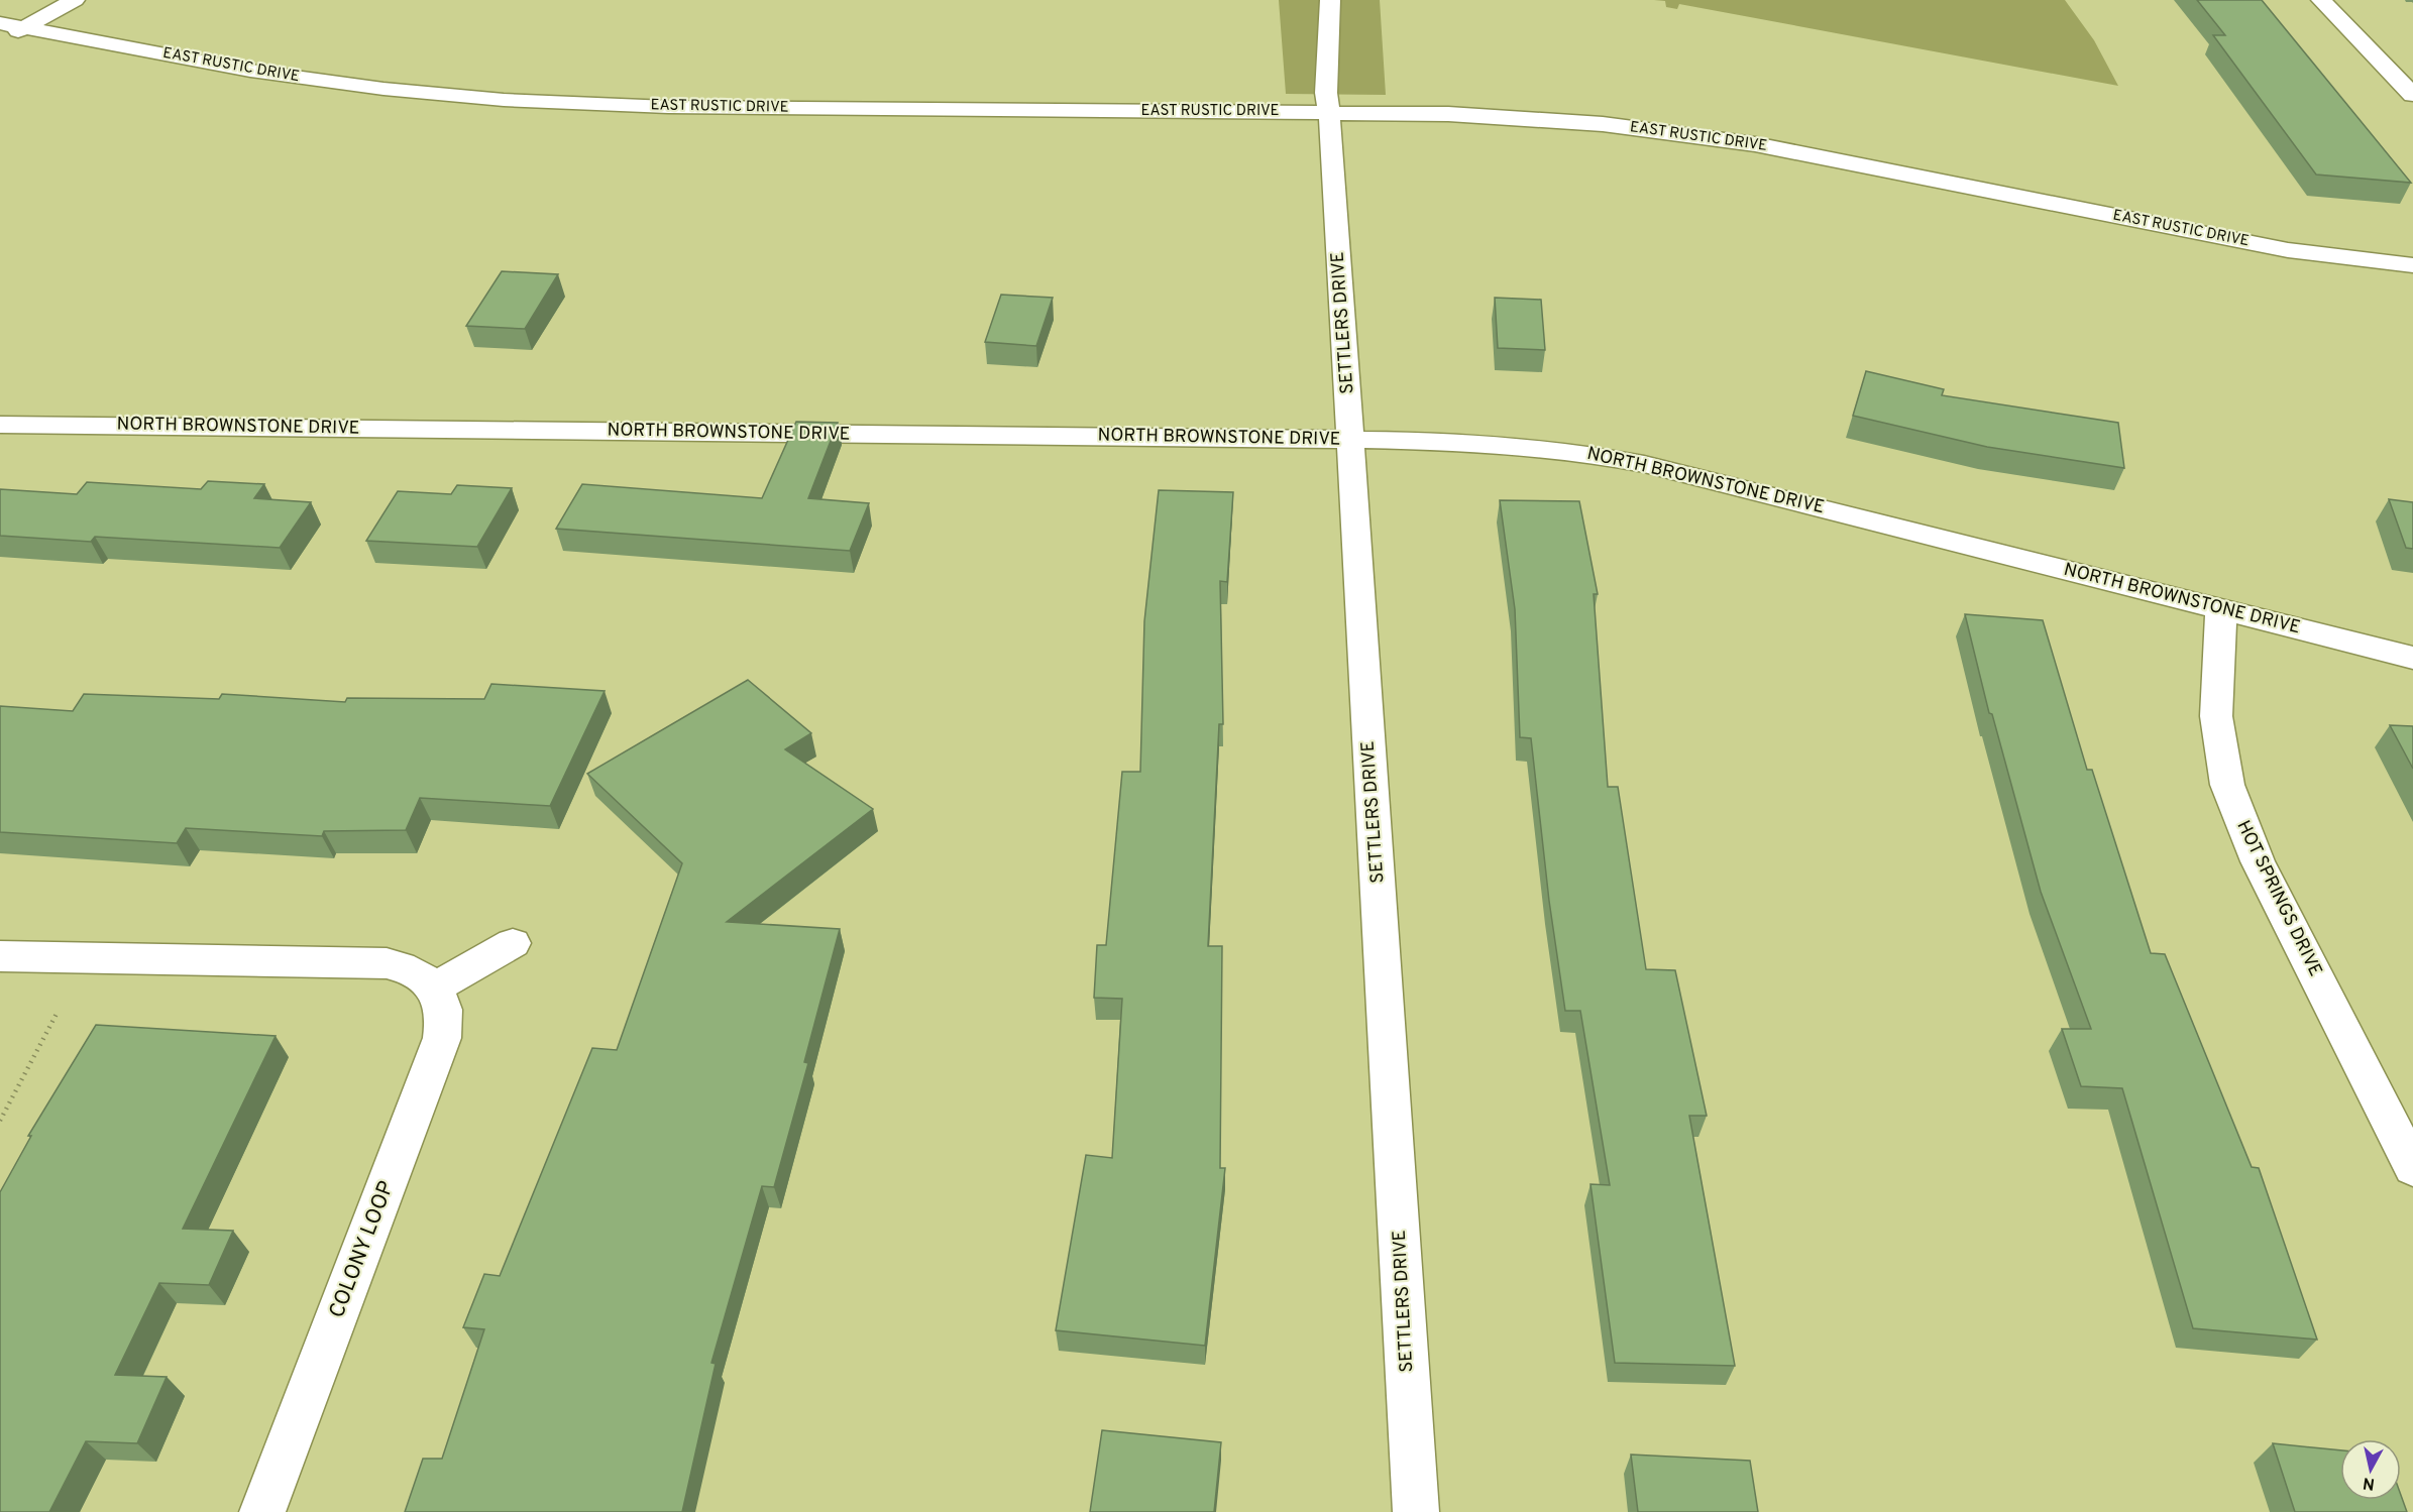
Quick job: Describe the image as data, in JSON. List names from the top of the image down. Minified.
{"streets":{"street":["EAST RUSTIC DRIVE","SETTLERS DRIVE","NORTH BROWNSTONE DRIVE","HOT SPRINGS DRIVE","COLONY LOOP"]},"crossings":[["EAST RUSTIC DRIVE","SETTLERS DRIVE"],["SETTLERS DRIVE","NORTH BROWNSTONE DRIVE"],["NORTH BROWNSTONE DRIVE","HOT SPRINGS DRIVE"]],"north":"bottom"}
